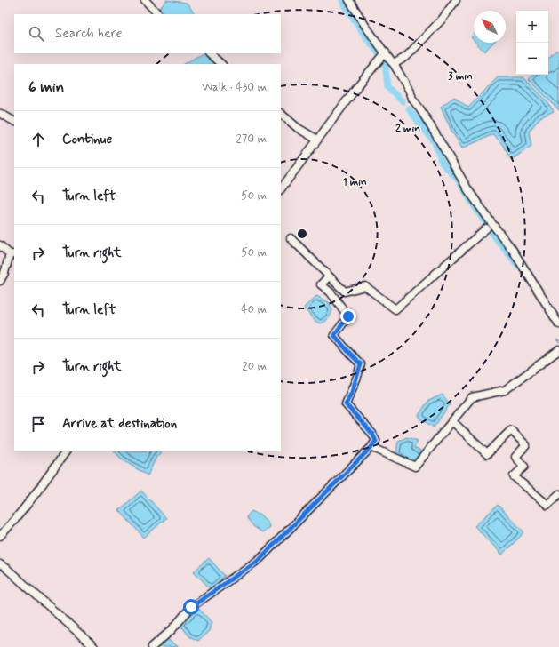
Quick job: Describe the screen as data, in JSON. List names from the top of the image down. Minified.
{"north":"top left","page":{"map_buttons":["+","−"],"search":"Search here","heading":["6 min","Walk · 430 m"],"list":[["Continue","270 m"],["Turn left","50 m"],["Turn right","50 m"],["Turn left","40 m"],["Turn right","20 m"],"Arrive at destination"]},"rings":["3 min","2 min","1 min"]}
